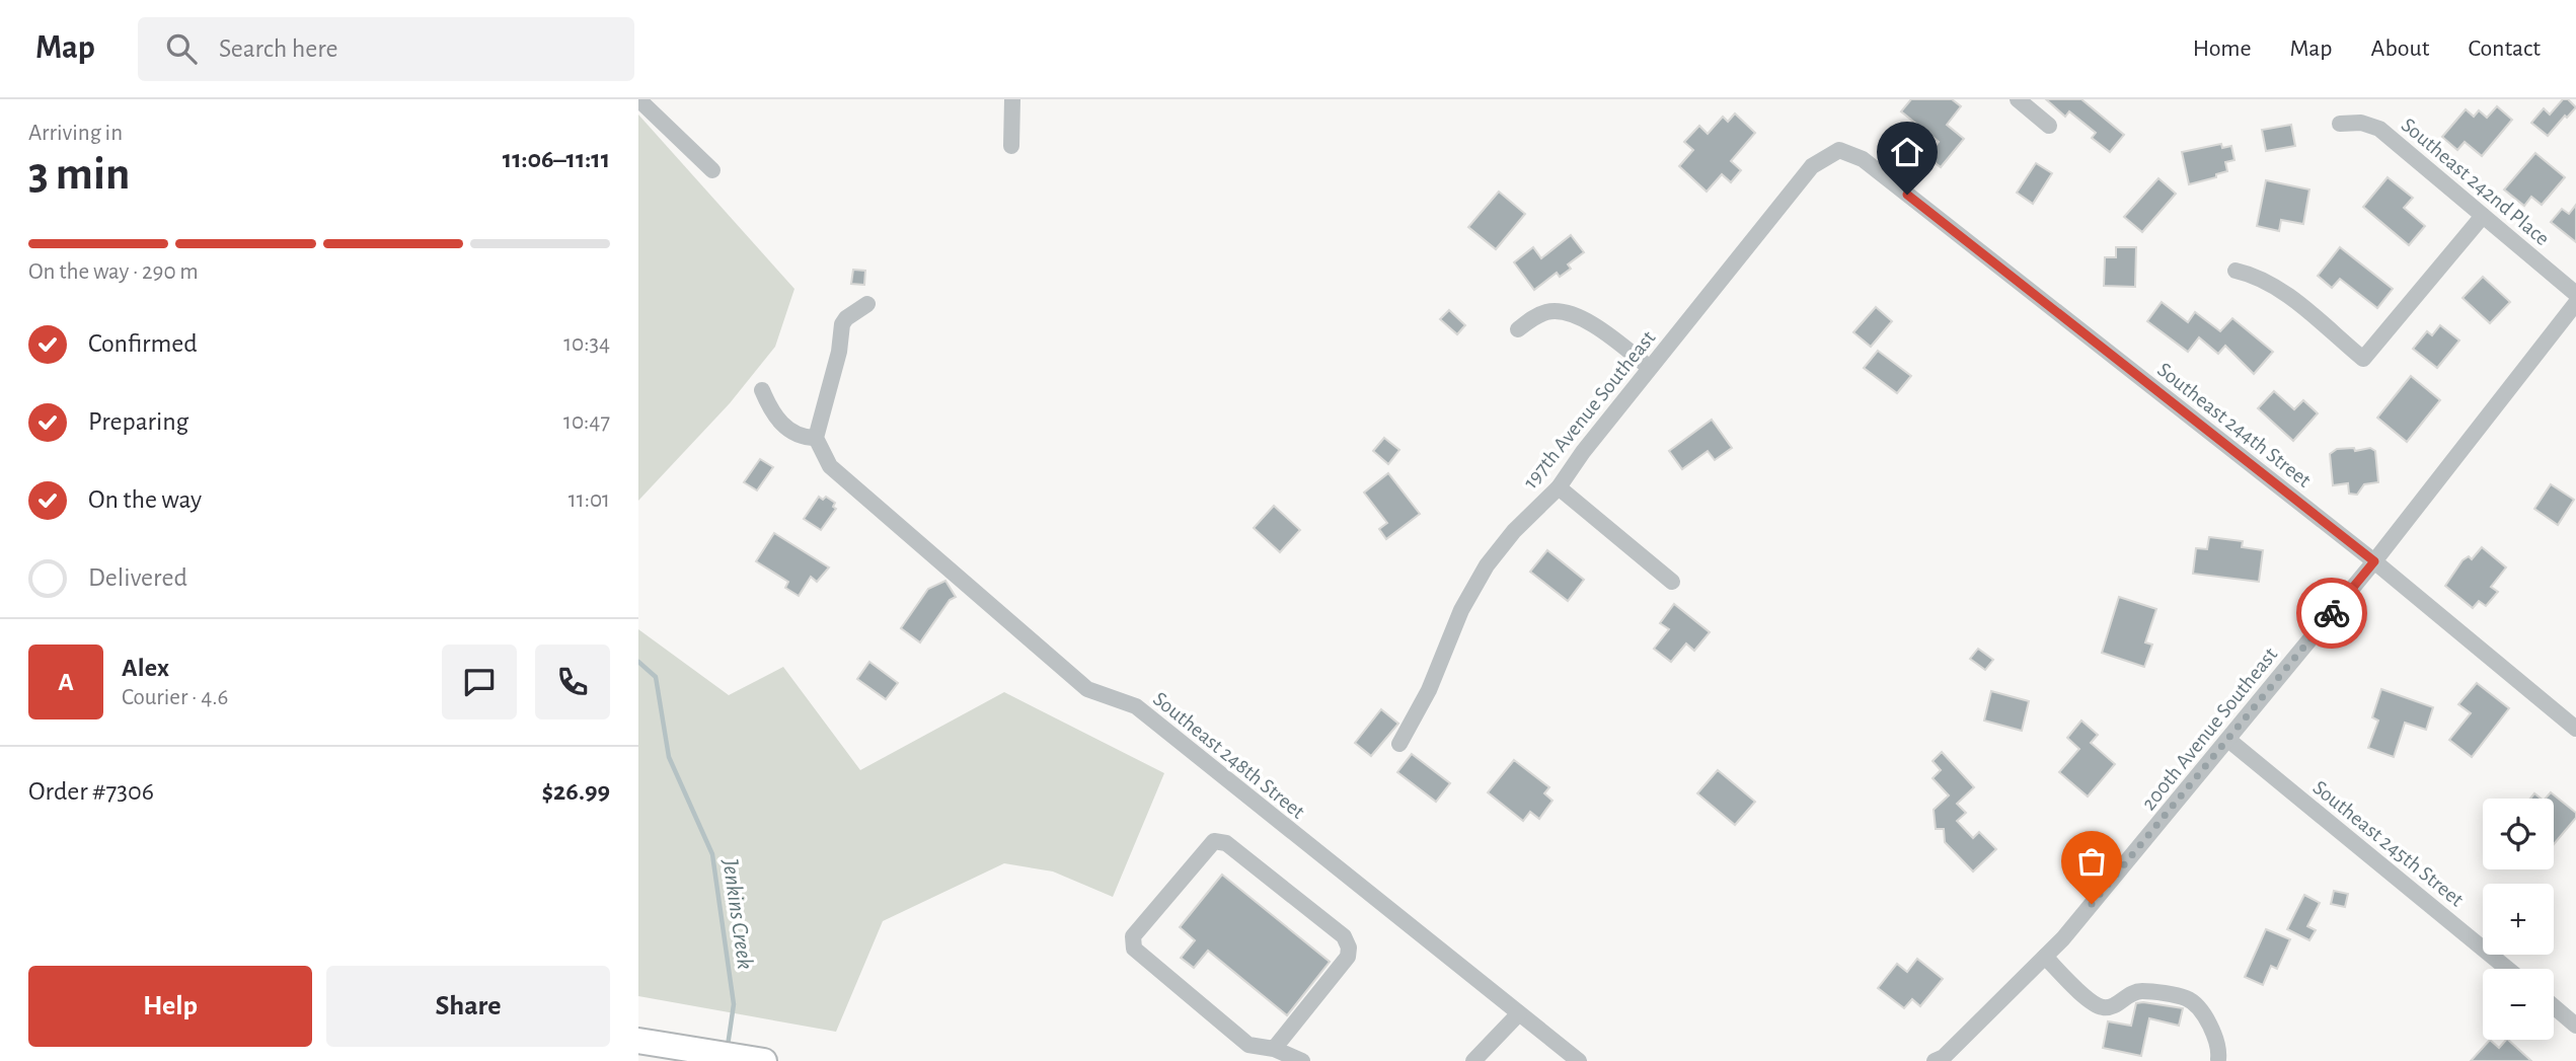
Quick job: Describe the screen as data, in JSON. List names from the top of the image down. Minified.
{"streets":{"street":["Southeast 242nd Place","197th Avenue Southeast","Southeast 244th Street","200th Avenue Southeast","Southeast 248th Street","Southeast 245th Street"]},"crossings":[["197th Avenue Southeast","Southeast 244th Street"],["Southeast 244th Street","200th Avenue Southeast"],["200th Avenue Southeast","Southeast 245th Street"]],"water":["Jenkins Creek"],"page":{"header":"Map","search":"Search here","nav":["Home","Map","About","Contact"],"heading":["3 min","Arriving in","11:06–11:11"],"panel":["Alex","Courier · 4.6","Order #7306","$26.99"],"bar":"On the way · 290 m","list":[["Confirmed","10:34"],["Preparing","10:47"],["On the way","11:01"],"Delivered"],"round":"A","map_buttons":["+","−"],"buttons":["Help","Share"]}}
